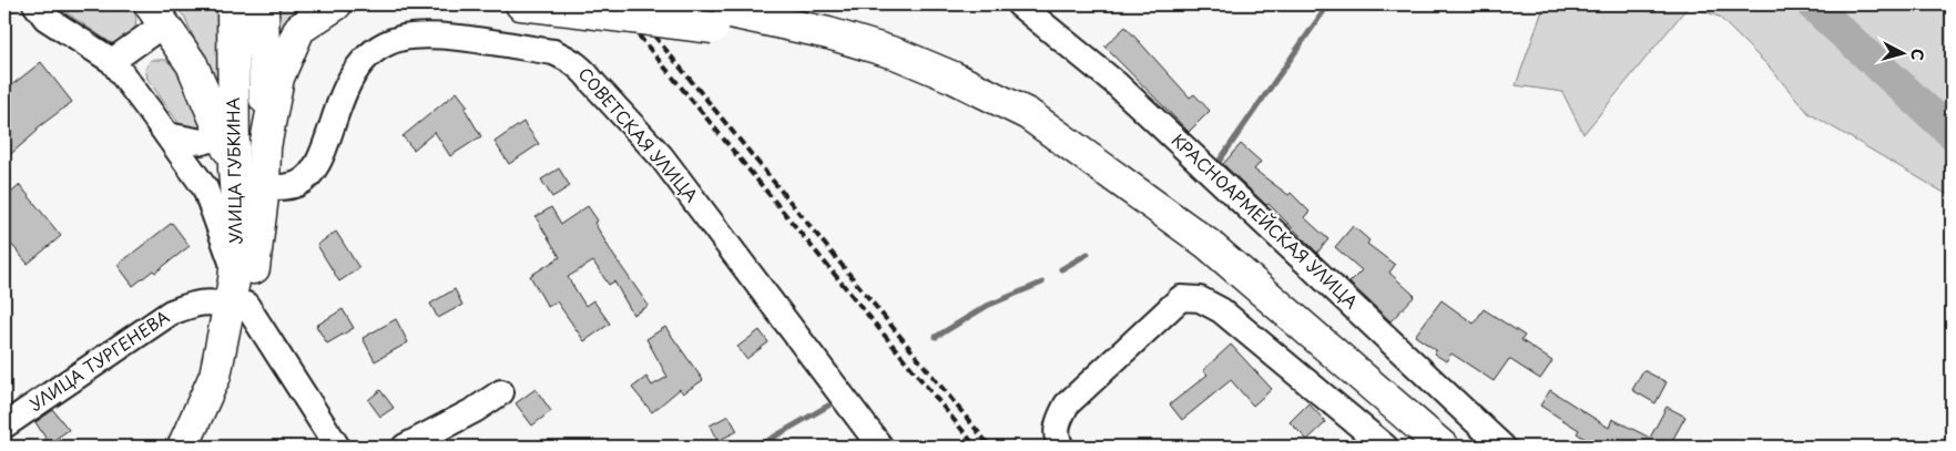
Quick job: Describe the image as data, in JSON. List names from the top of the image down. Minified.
{"streets":{"main road":["УЛИЦА ГУБКИНА"],"street":["СОВЕТСКАЯ УЛИЦА","КРАСНОАРМЕЙСКАЯ УЛИЦА","УЛИЦА ТУРГЕНЕВА"]},"crossings":[["СОВЕТСКАЯ УЛИЦА","УЛИЦА ГУБКИНА"],["УЛИЦА ГУБКИНА","УЛИЦА ТУРГЕНЕВА"]],"north":"right"}
